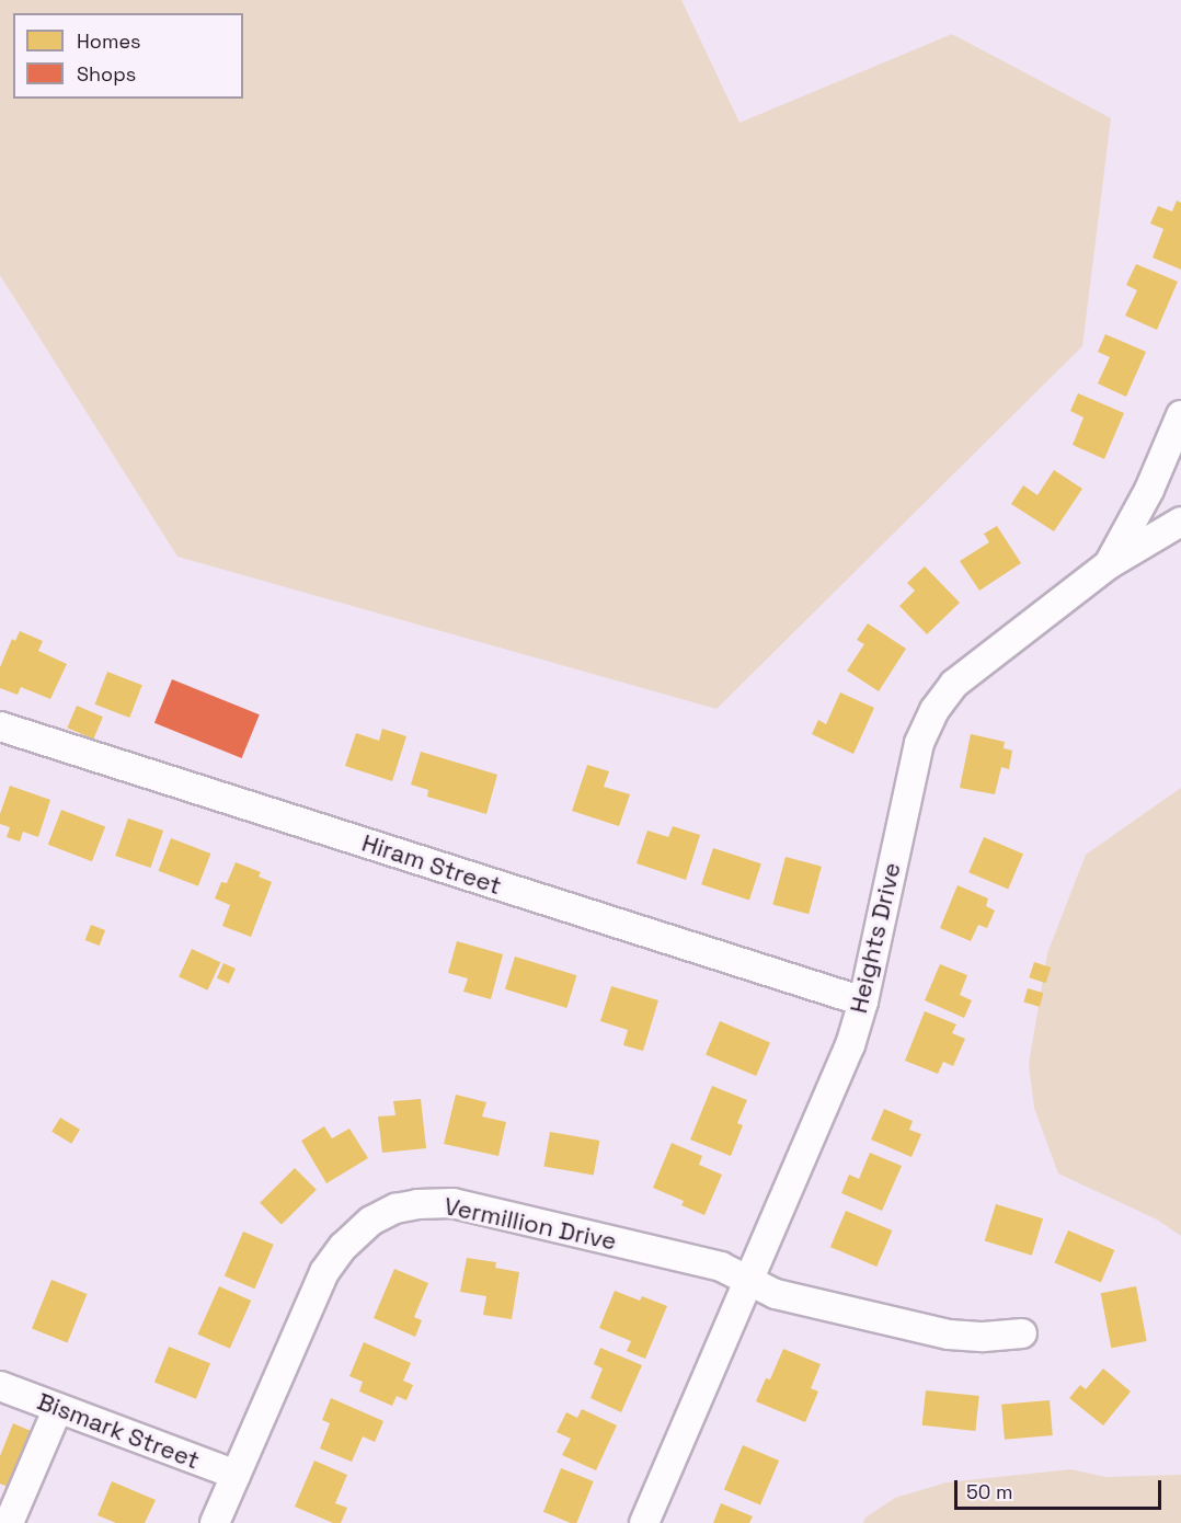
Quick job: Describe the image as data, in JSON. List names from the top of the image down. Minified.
{"streets":{"street":["Hiram Street","Heights Drive","Vermillion Drive","Bismark Street"]},"crossings":[["Hiram Street","Heights Drive"],["Heights Drive","Vermillion Drive"],["Vermillion Drive","Bismark Street"]],"legend":["Homes","Shops"],"scale_bar":"50 m"}
